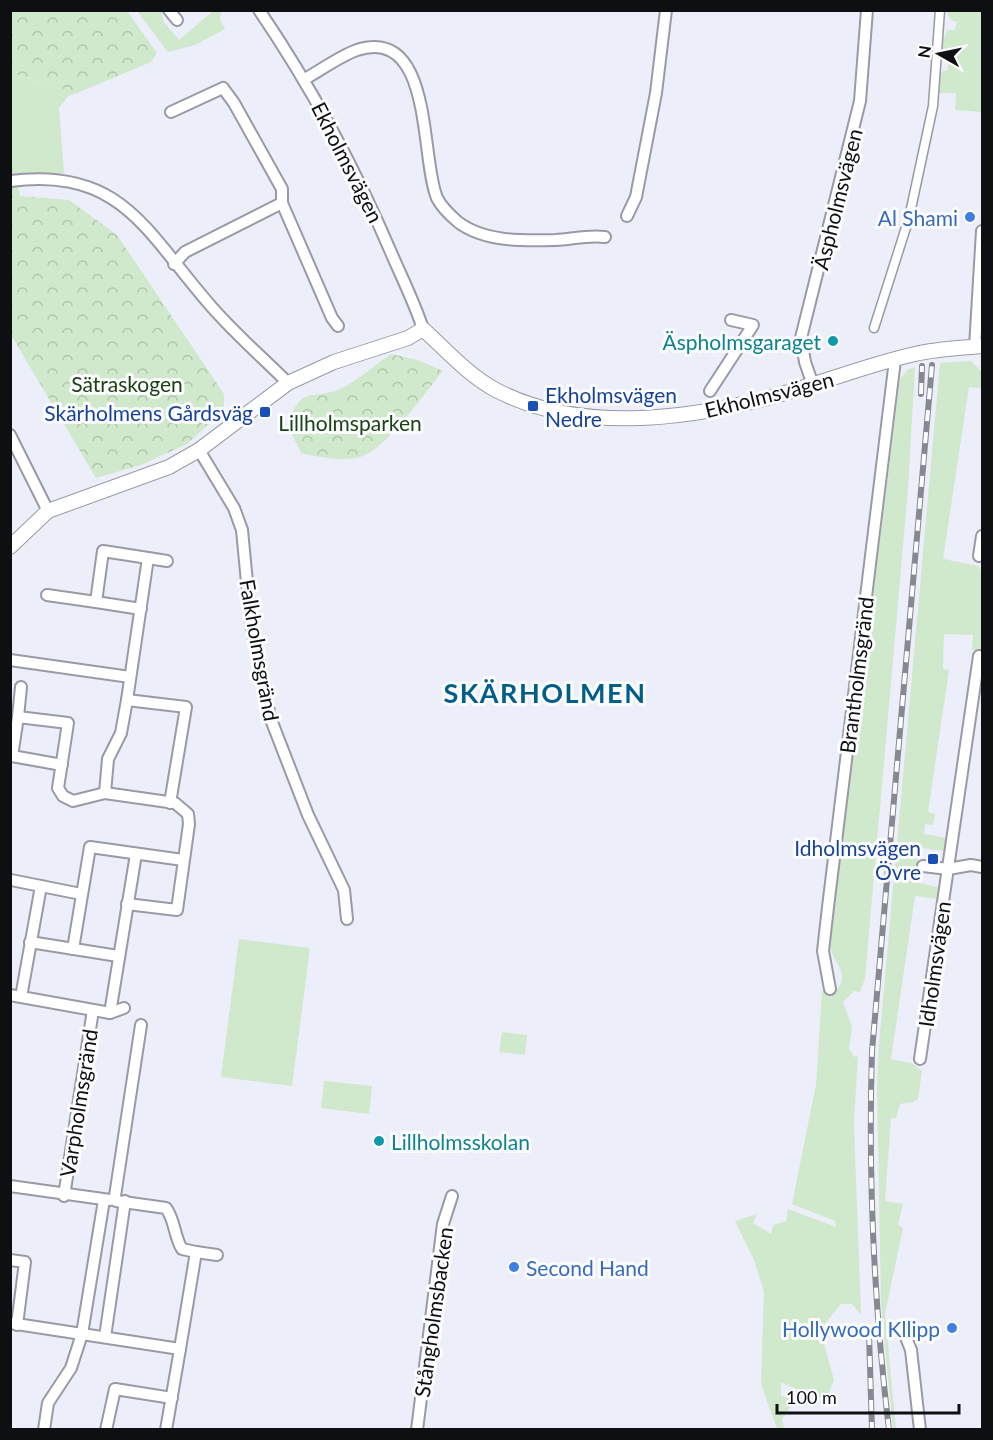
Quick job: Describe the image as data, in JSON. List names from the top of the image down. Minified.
{"streets":{"street":["Ekholmsvägen","Äspholmsvägen","Falkholmsgränd","Brantholmsgränd","Idholmsvägen","Varpholmsgränd","Stångholmsbacken"]},"crossings":[["Ekholmsvägen","Äspholmsvägen"],["Ekholmsvägen","Brantholmsgränd"]],"districts":["SKÄRHOLMEN"],"parks":["Sätraskogen","Lillholmsparken"],"places":{"other":["Al Shami","Äspholmsgaraget","Lillholmsskolan","Second Hand","Hollywood Kllipp"],"transit":["Ekholmsvägen Nedre","Skärholmens Gårdsväg","Idholmsvägen Övre"]},"scale_bar":"100 m","north":"left"}
